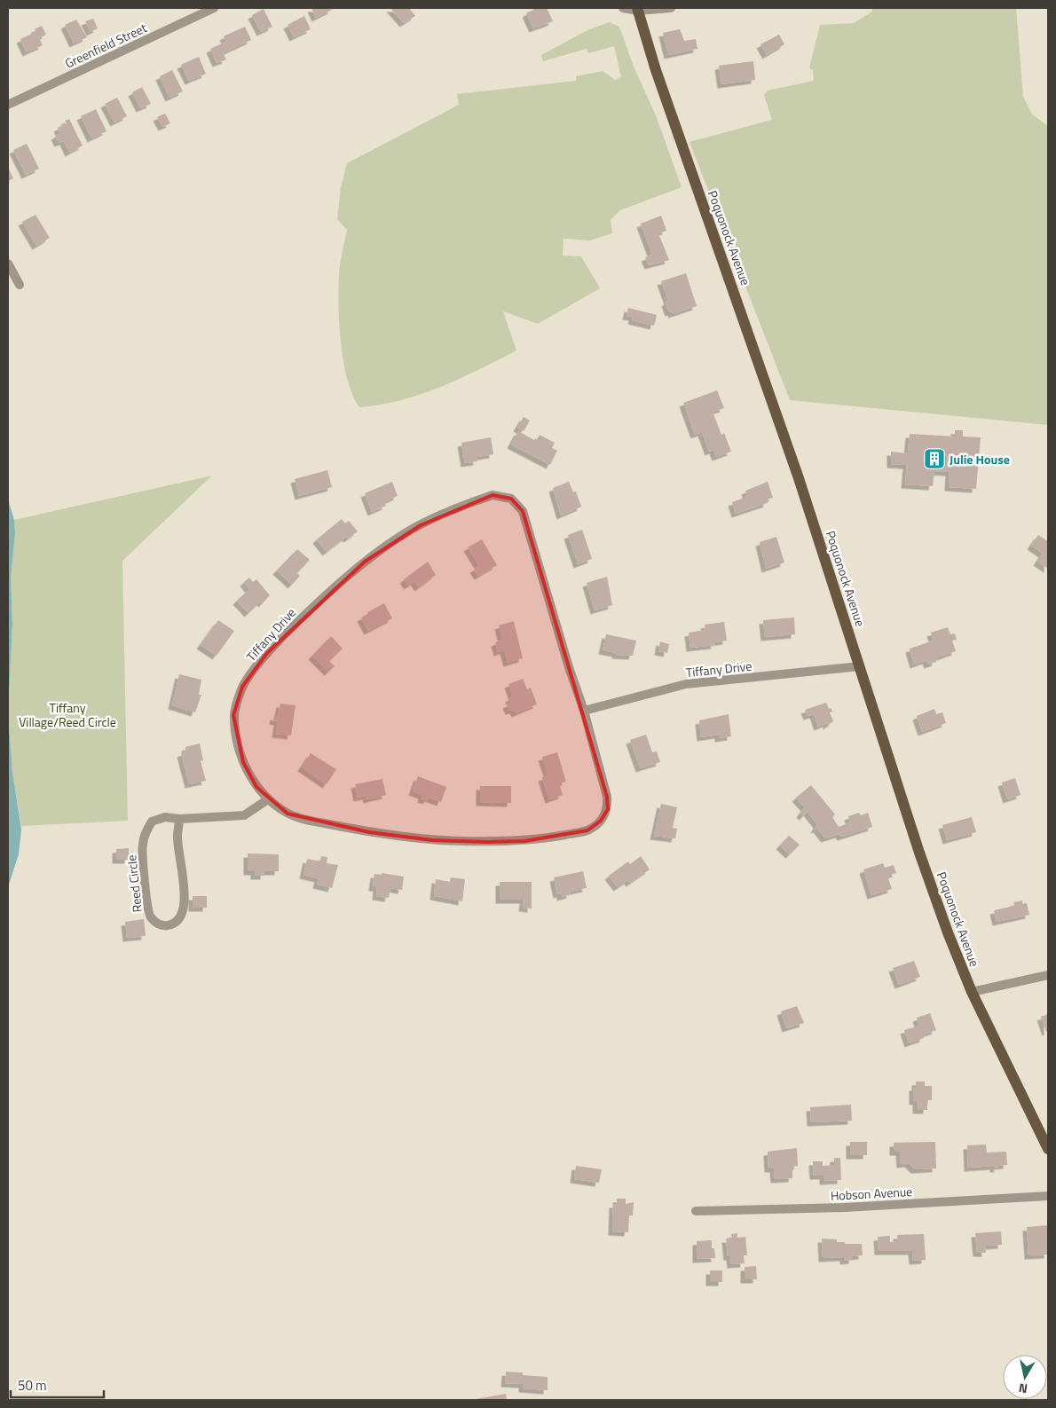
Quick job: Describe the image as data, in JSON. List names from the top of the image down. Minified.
{"streets":{"main road":["Poquonock Avenue"],"street":["Greenfield Street","Tiffany Drive","Reed Circle","Hobson Avenue"]},"crossings":[["Poquonock Avenue","Tiffany Drive"],["Tiffany Drive","Reed Circle"]],"parks":["Tiffany Village/Reed Circle"],"places":{"building":["Julie House"]},"scale_bar":"50 m","north":"bottom"}
